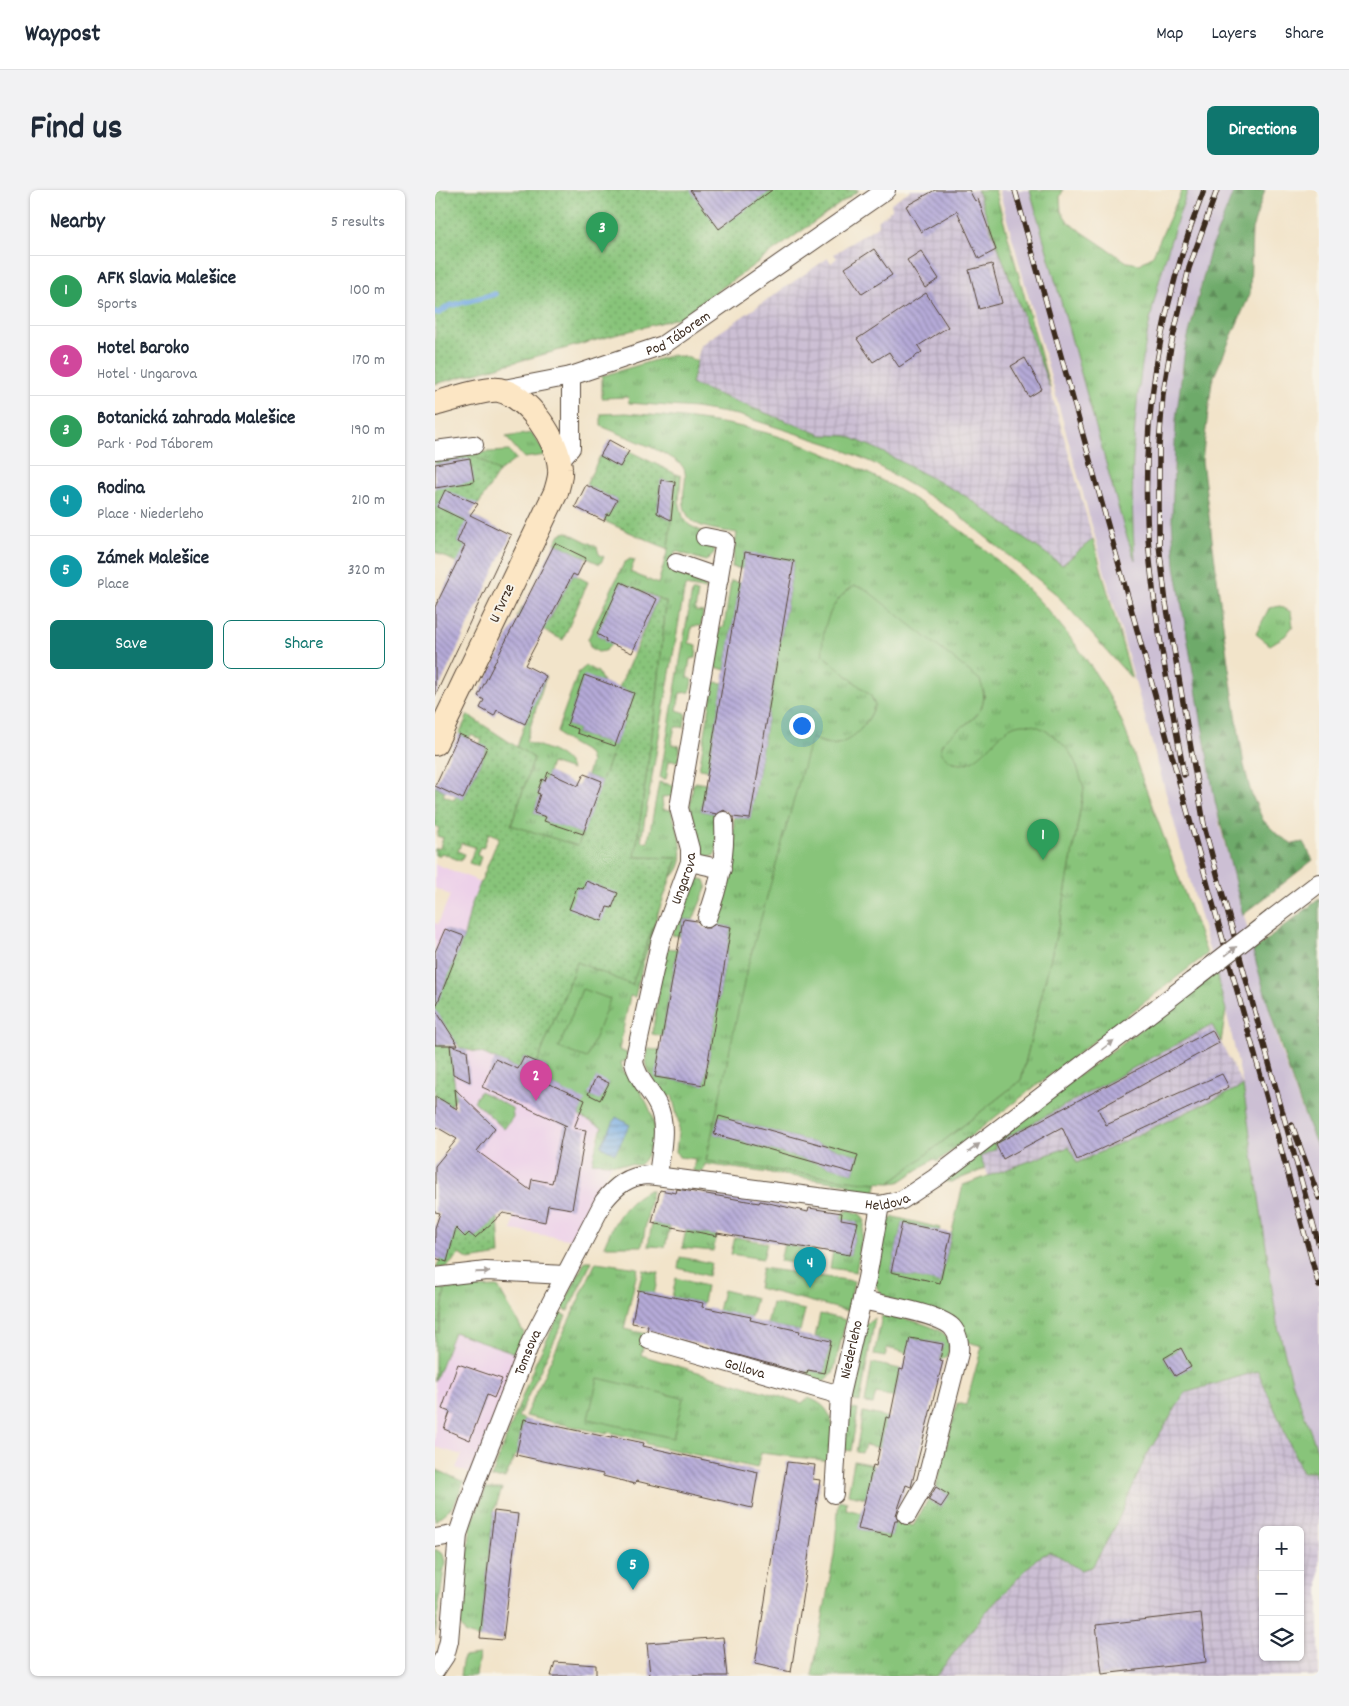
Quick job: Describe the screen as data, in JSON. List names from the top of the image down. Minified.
{"streets":{"main road":["Pod Táborem","U Tvrze"],"street":["Ungarova","Heldova","Niederleho","Tomsova","Gollova"]},"crossings":[["Pod Táborem","U Tvrze"],["Ungarova","Heldova"],["Heldova","Niederleho"],["Heldova","Tomsova"],["Niederleho","Gollova"]],"one_way":["Heldova"],"page":{"header":"Waypost","nav":["Map","Layers","Share"],"title":"Find us","buttons":["Directions",["Save","Share"]],"heading":["Nearby","5 results"],"pins":["3","1","2","4","5"],"list":[{"mark":"1","name":"AFK Slavia Malešice","note":"Sports","value":"100 m"},{"mark":"2","name":"Hotel Baroko","note":"Hotel · Ungarova","value":"170 m"},{"mark":"3","name":"Botanická zahrada Malešice","note":"Park · Pod Táborem","value":"190 m"},{"mark":"4","name":"Rodina","note":"Place · Niederleho","value":"210 m"},{"mark":"5","name":"Zámek Malešice","note":"Place","value":"320 m"}],"map_buttons":["+","−"]}}
